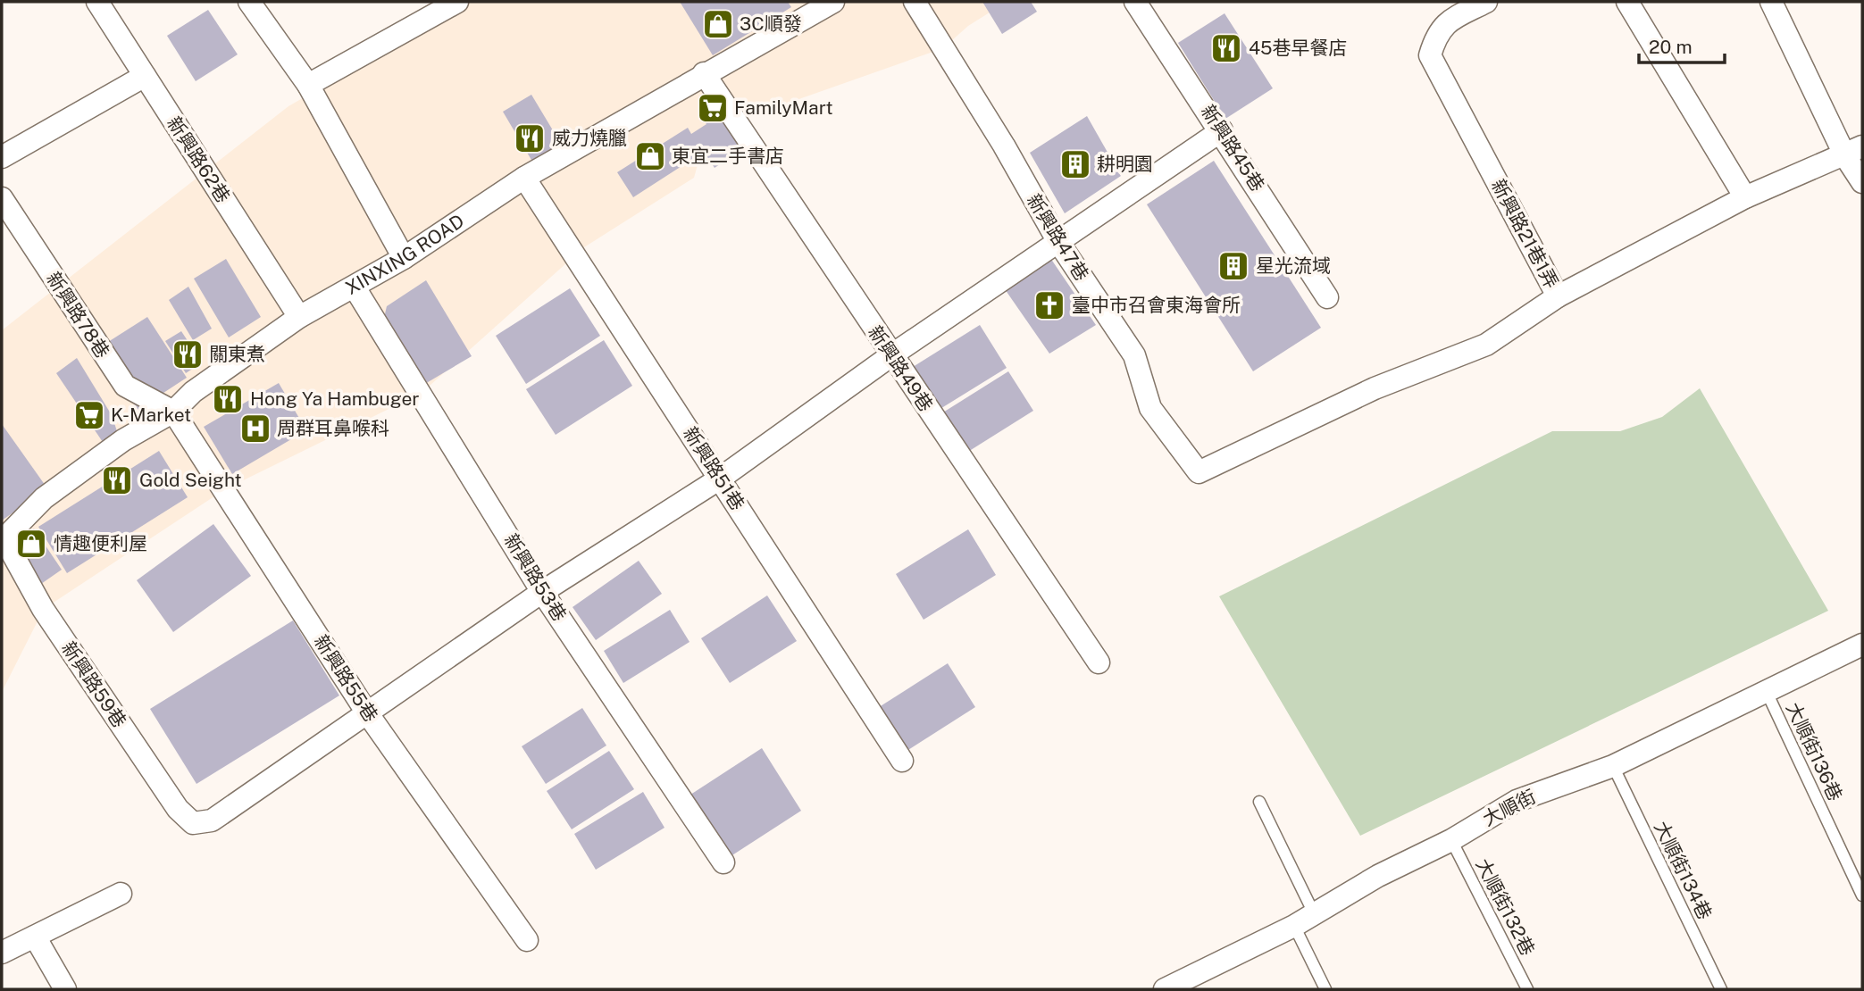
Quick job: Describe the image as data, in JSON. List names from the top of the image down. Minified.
{"streets":{"street":["新興路45巷","新興路62巷","新興路21巷1弄","新興路47巷","XINXING ROAD","新興路78巷","新興路49巷","新興路51巷","新興路53巷","新興路55巷","新興路59巷","大順街"],"lane":["大順街136巷","大順街134巷","大順街132巷"]},"crossings":[["新興路62巷","XINXING ROAD"],["新興路21巷1弄","新興路47巷"],["XINXING ROAD","新興路78巷"],["XINXING ROAD","新興路49巷"],["XINXING ROAD","新興路51巷"],["XINXING ROAD","新興路53巷"],["XINXING ROAD","新興路55巷"],["XINXING ROAD","新興路59巷"],["新興路78巷","新興路55巷"],["新興路55巷","新興路59巷"],["大順街136巷","大順街"],["大順街","大順街134巷"],["大順街","大順街132巷"]],"places":{"shop":["3C順發","東宜二手書店","情趣便利屋"],"restaurant":["45巷早餐店","威力燒臘","關東煮","Hong Ya Hambuger","Gold Seight"],"supermarket":["FamilyMart","K-Market"],"building":["耕明園","星光流域"],"church":["臺中市召會東海會所"],"hospital":["周群耳鼻喉科"]},"scale_bar":"20 m"}
